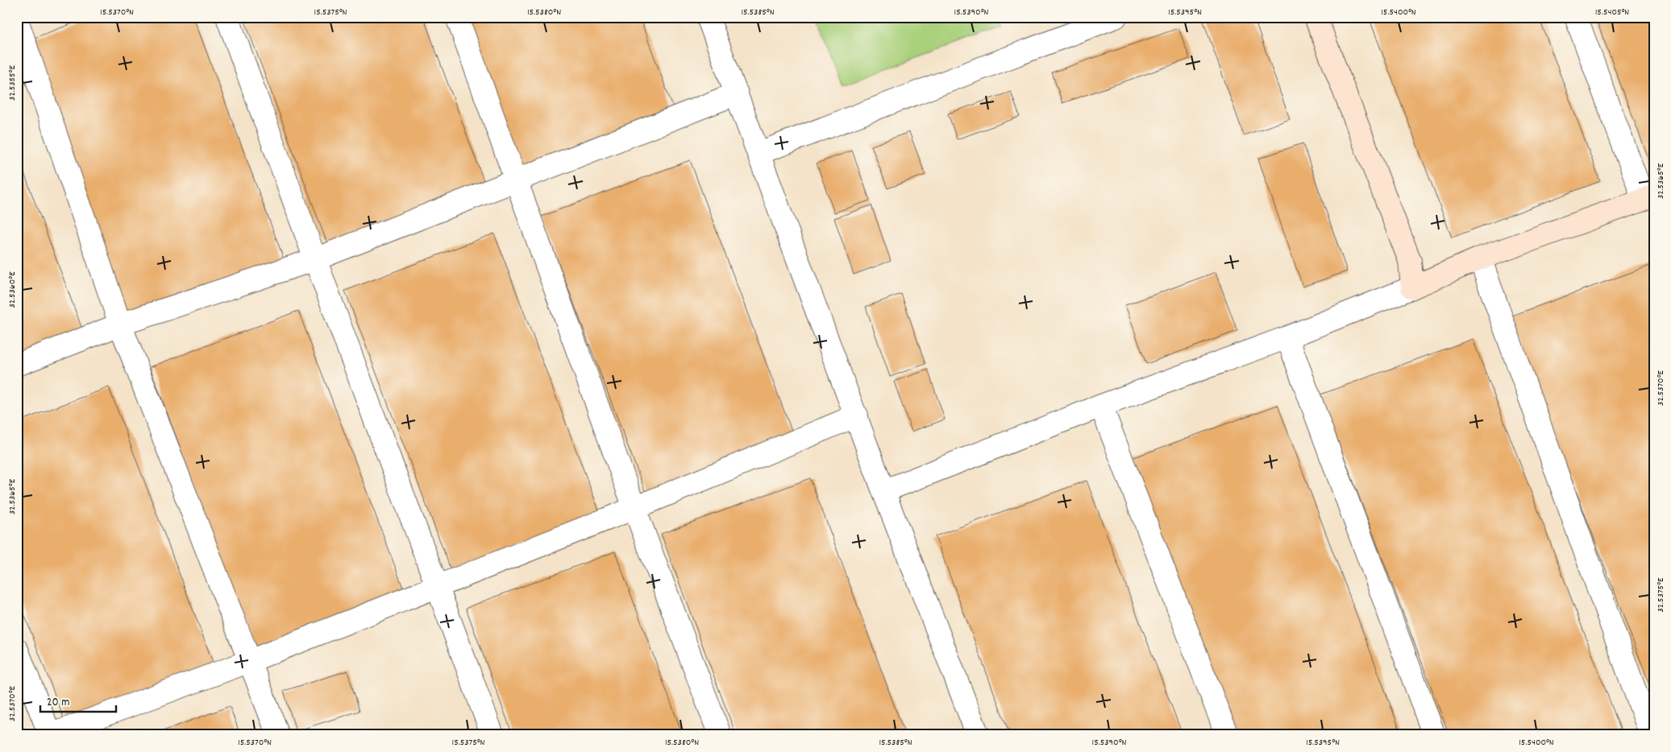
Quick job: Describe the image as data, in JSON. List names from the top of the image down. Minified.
{"scale_bar":"20 m","coordinates":["15.5370°N","15.5375°N","15.5380°N","15.5385°N","15.5390°N","15.5395°N","15.5400°N","15.5405°N","32.5355°E","32.5365°E","32.5360°E","32.5370°E","32.5375°E"]}
